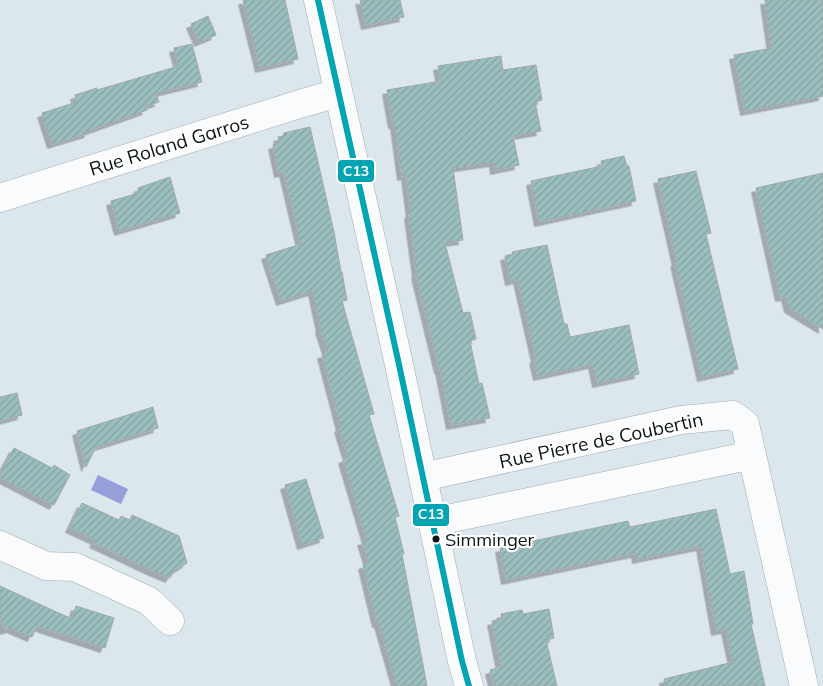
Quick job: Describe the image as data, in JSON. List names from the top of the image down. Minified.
{"streets":{"street":["Rue Roland Garros","Rue Pierre de Coubertin"]},"places":["Simminger"],"lines":["transit line C13"]}
